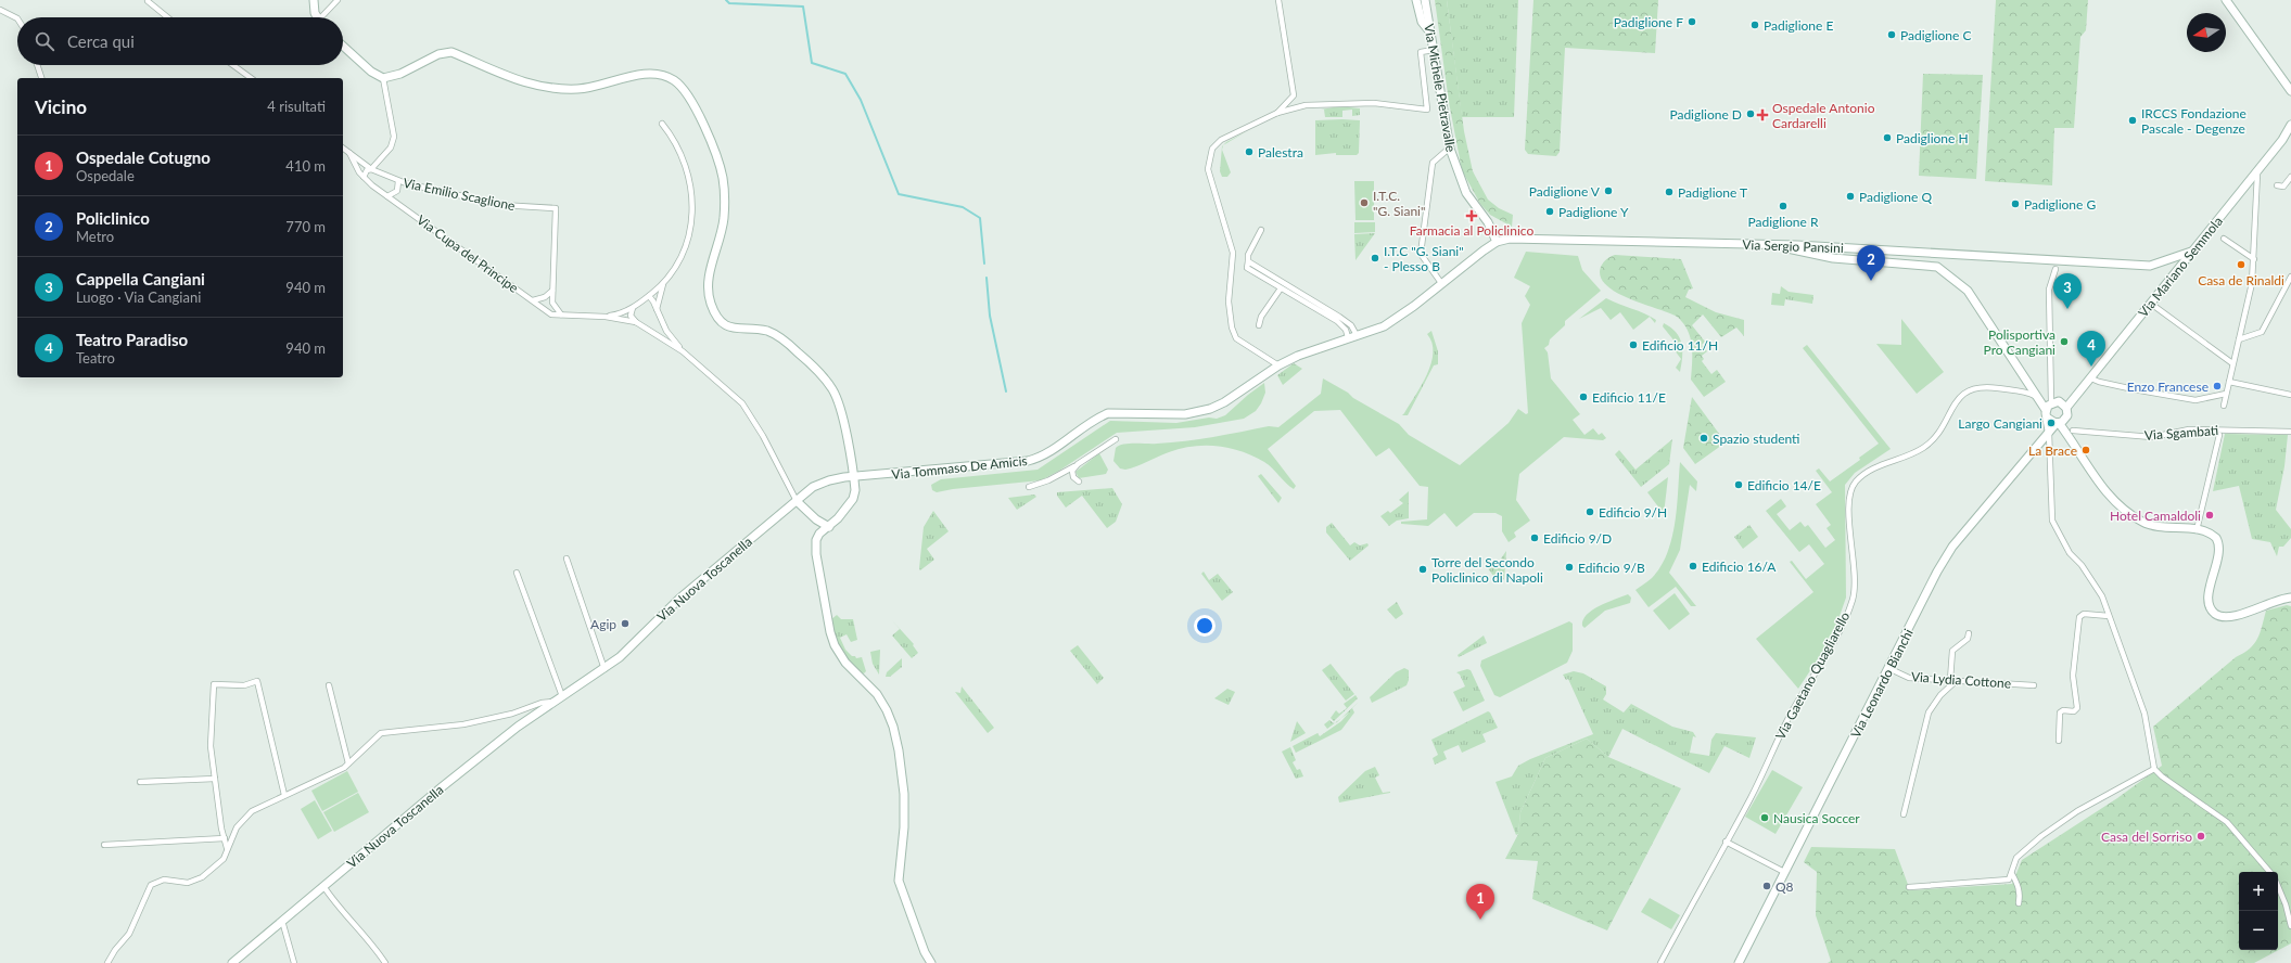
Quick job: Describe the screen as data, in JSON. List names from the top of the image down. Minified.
{"streets":{"main road":["Via Michele Pietravalle","Via Sergio Pansini","Via Mariano Semmola","Via Tommaso De Amicis","Via Nuova Toscanella","Via Leonardo Bianchi"],"street":["Via Emilio Scaglione","Via Cupa del Principe","Via Sgambati","Via Gaetano Quagliarello","Via Lydia Cottone"]},"crossings":[["Via Michele Pietravalle","Via Sergio Pansini"],["Via Michele Pietravalle","Via Tommaso De Amicis"],["Via Emilio Scaglione","Via Cupa del Principe"],["Via Sergio Pansini","Via Mariano Semmola"],["Via Sergio Pansini","Via Tommaso De Amicis"],["Via Cupa del Principe","Via Nuova Toscanella"],["Via Mariano Semmola","Via Leonardo Bianchi"],["Via Tommaso De Amicis","Via Nuova Toscanella"],["Via Lydia Cottone","Via Leonardo Bianchi"]],"places":{"other":["Padiglione F","Padiglione E","Padiglione C","Padiglione D","IRCCS Fondazione Pascale - Degenze","Padiglione H","Palestra","Padiglione V","Padiglione T","Padiglione Q","I.T.C. \"G. Siani\"","Padiglione G","Padiglione R","Padiglione Y","I.T.C \"G. Siani\" - Plesso B","Casa de Rinaldi","Polisportiva Pro Cangiani","Edificio 11/H","Enzo Francese","Edificio 11/E","Largo Cangiani","Spazio studenti","La Brace","Edificio 14/E","Edificio 9/H","Hotel Camaldoli","Edificio 9/D","Edificio 16/A","Edificio 9/B","Torre del Secondo Policlinico di Napoli","Agip","Nausica Soccer","Casa del Sorriso","Q8"],"health":["Ospedale Antonio Cardarelli","Farmacia al Policlinico"]},"north":"left","page":{"search":"Cerca qui","heading":["Vicino","4 risultati"],"list":[{"mark":"1","name":"Ospedale Cotugno","note":"Ospedale","value":"410 m"},{"mark":"2","name":"Policlinico","note":"Metro","value":"770 m"},{"mark":"3","name":"Cappella Cangiani","note":"Luogo · Via Cangiani","value":"940 m"},{"mark":"4","name":"Teatro Paradiso","note":"Teatro","value":"940 m"}],"pins":["2","3","4","1"],"map_buttons":["+","−"]}}
